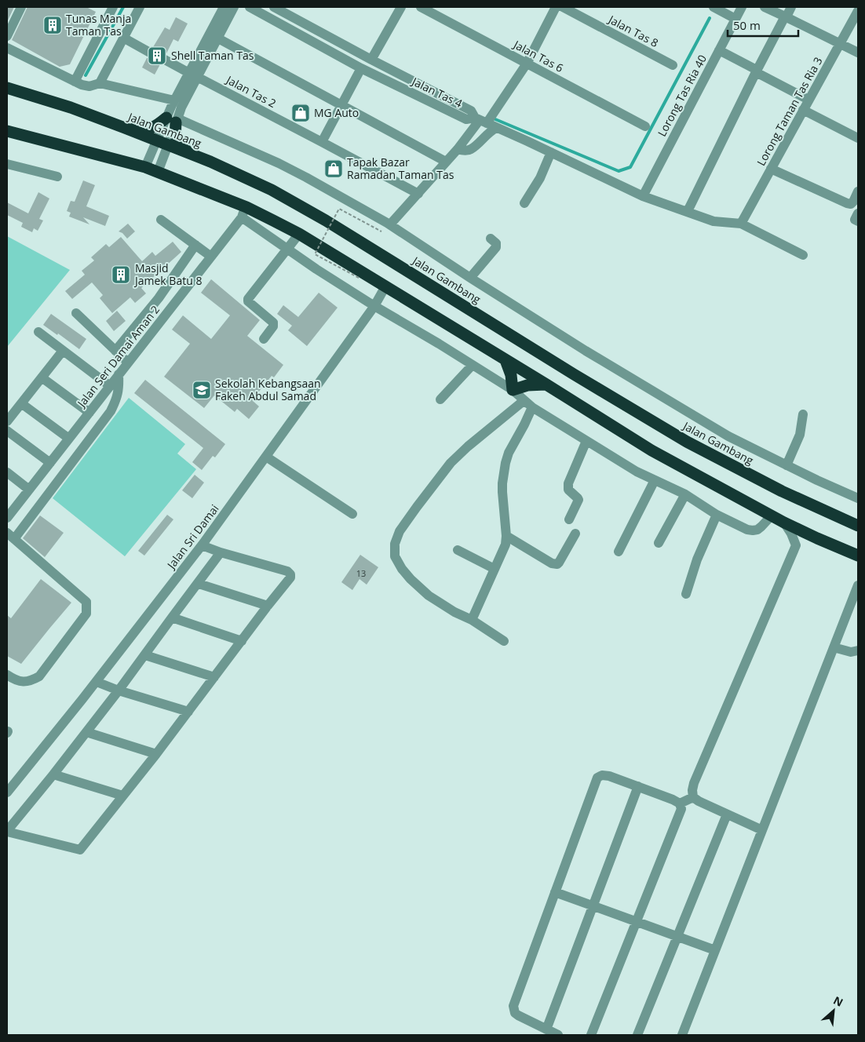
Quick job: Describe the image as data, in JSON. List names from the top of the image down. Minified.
{"streets":{"highway":["Jalan Gambang"],"street":["Jalan Tas 8","Jalan Tas 6","Jalan Tas 2","Jalan Tas 4","Lorong Tas Ria 40","Lorong Taman Tas Ria 3","Jalan Seri Damai Aman 2","Jalan Sri Damai"]},"places":{"building":["Tunas Manja Taman Tas","Shell Taman Tas","Masjid Jamek Batu 8"],"shop":["MG Auto","Tapak Bazar Ramadan Taman Tas"],"school or university":["Sekolah Kebangsaan Fakeh Abdul Samad"]},"house_numbers":["13"],"scale_bar":"50 m","north":"top right"}
